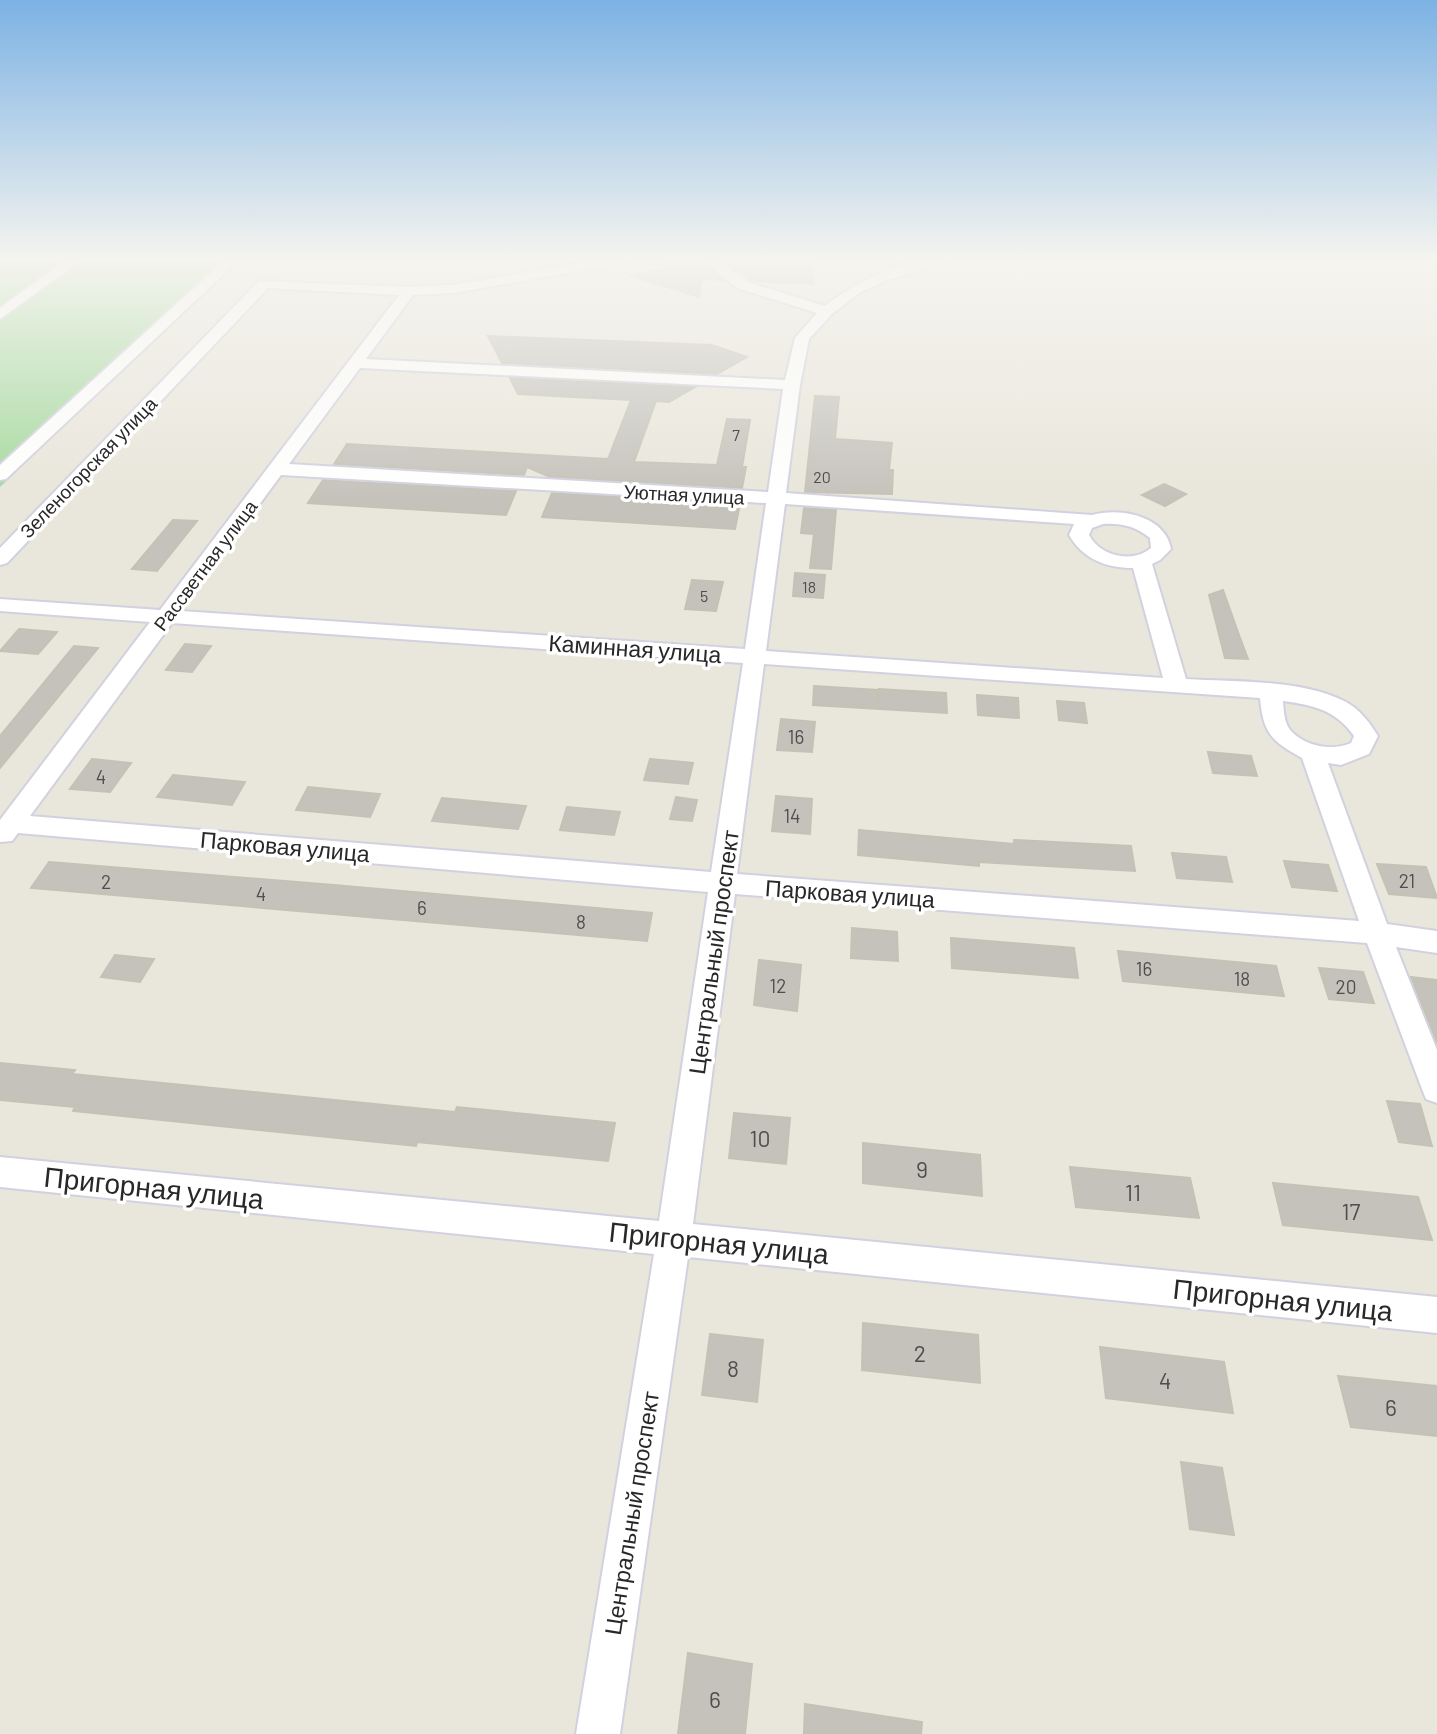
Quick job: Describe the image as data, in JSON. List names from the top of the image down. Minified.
{"streets":{"street":["Зеленогорская улица","Уютная улица","Рассветная улица","Каминная улица","Парковая улица","Центральный проспект","Пригорная улица"]},"crossings":[["Уютная улица","Рассветная улица"],["Уютная улица","Центральный проспект"],["Рассветная улица","Каминная улица"],["Рассветная улица","Парковая улица"],["Каминная улица","Центральный проспект"],["Парковая улица","Центральный проспект"],["Центральный проспект","Пригорная улица"]],"house_numbers":["7","20","18","5","16","4","14","21","2","4","6","8","16","18","12","20","10","9","11","17","2","8","4","6","6"]}
